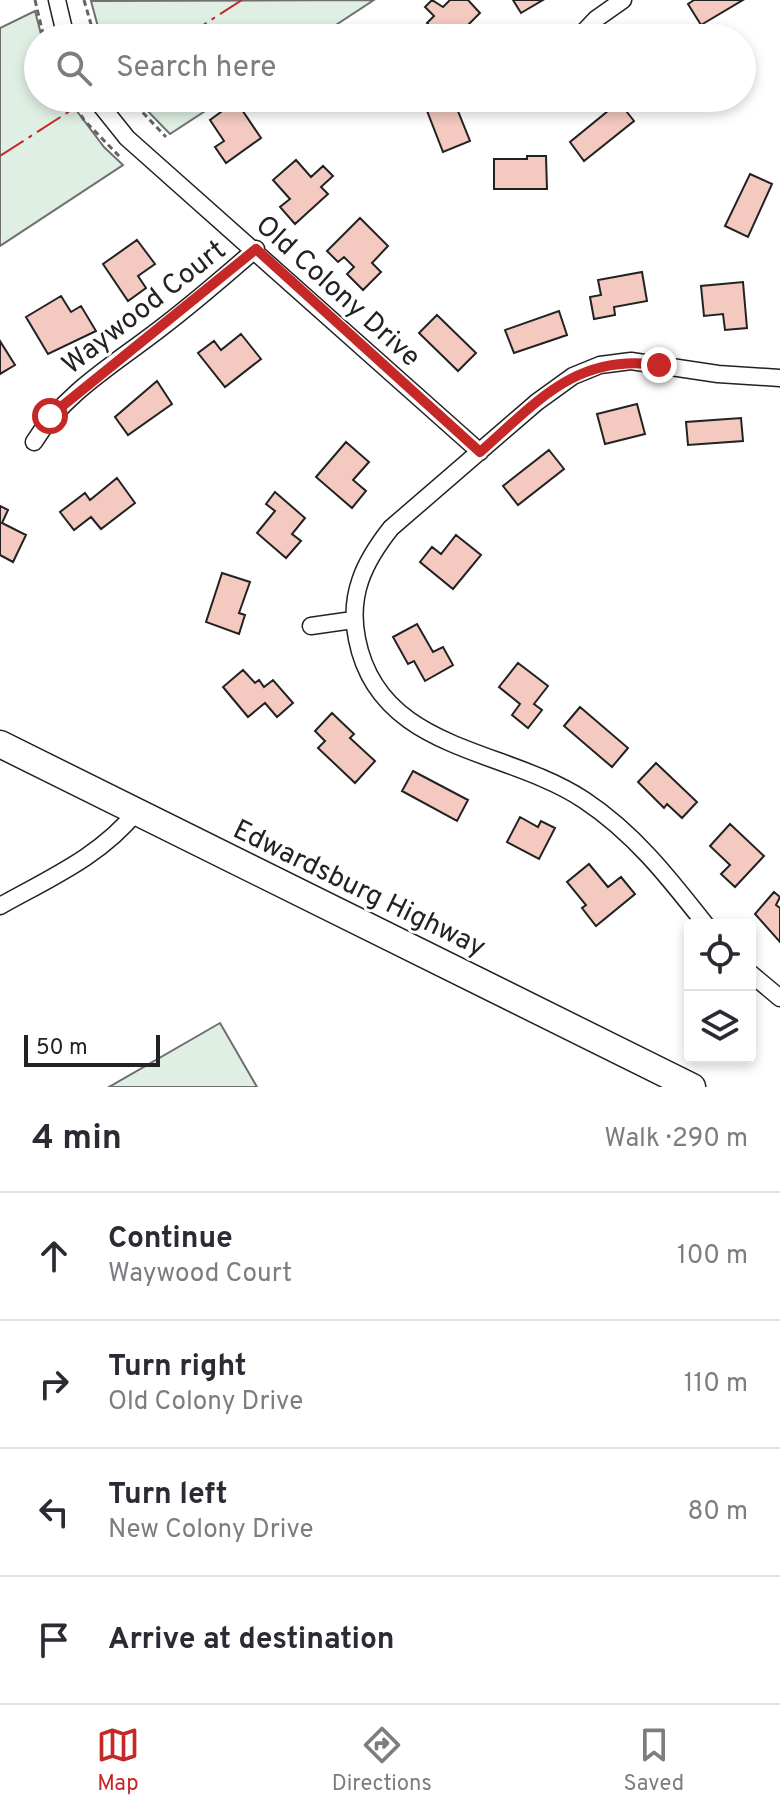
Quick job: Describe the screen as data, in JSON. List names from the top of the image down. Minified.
{"streets":{"main road":["Edwardsburg Highway"],"street":["Old Colony Drive","Waywood Court"]},"crossings":[["Old Colony Drive","Waywood Court"]],"scale_bar":"50 m","page":{"search":"Search here","scale":"50 m","heading":["4 min","Walk · 290 m"],"list":[["Continue","Waywood Court","100 m"],["Turn right","Old Colony Drive","110 m"],["Turn left","New Colony Drive","80 m"],"Arrive at destination"],"nav":["Map","Directions","Saved"]}}
